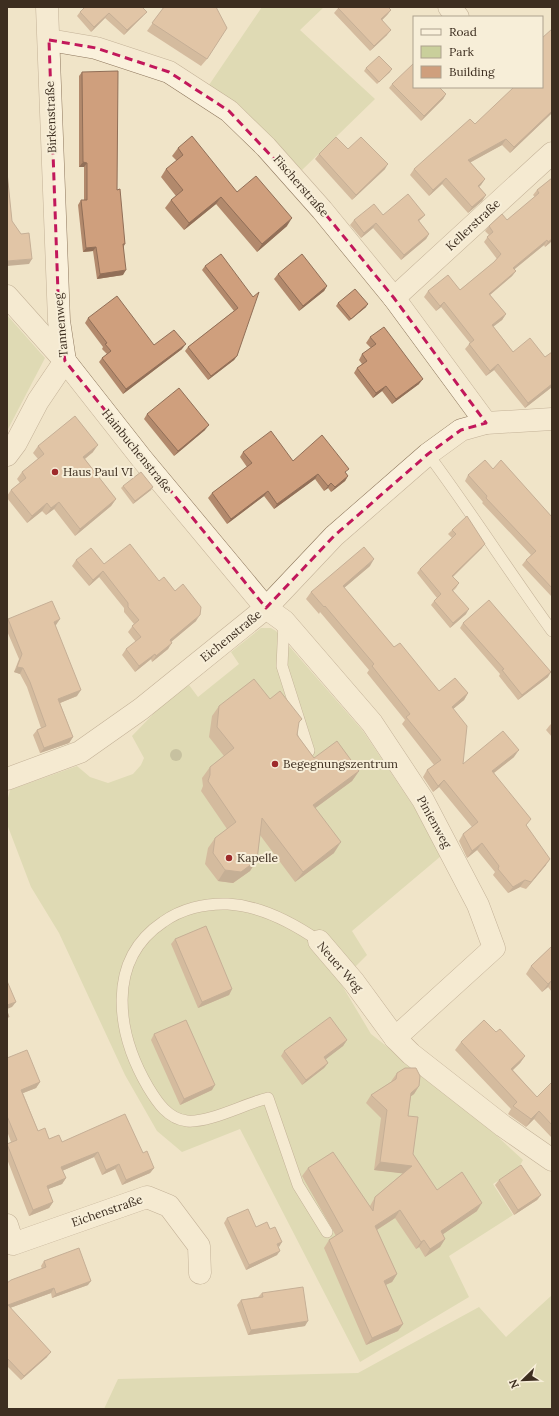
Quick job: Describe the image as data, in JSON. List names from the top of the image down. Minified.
{"streets":{"street":["Birkenstraße","Fischerstraße","Kellerstraße","Tannenweg","Hainbuchenstraße","Eichenstraße","Pinienweg","Neuer Weg"]},"crossings":[["Birkenstraße","Fischerstraße"],["Birkenstraße","Tannenweg"],["Fischerstraße","Kellerstraße"],["Fischerstraße","Eichenstraße"],["Tannenweg","Hainbuchenstraße"],["Hainbuchenstraße","Eichenstraße"],["Hainbuchenstraße","Pinienweg"],["Eichenstraße","Pinienweg"],["Pinienweg","Neuer Weg"]],"places":["Haus Paul VI","Begegnungszentrum","Kapelle"],"legend":["Road","Park","Building"],"north":"bottom left"}
